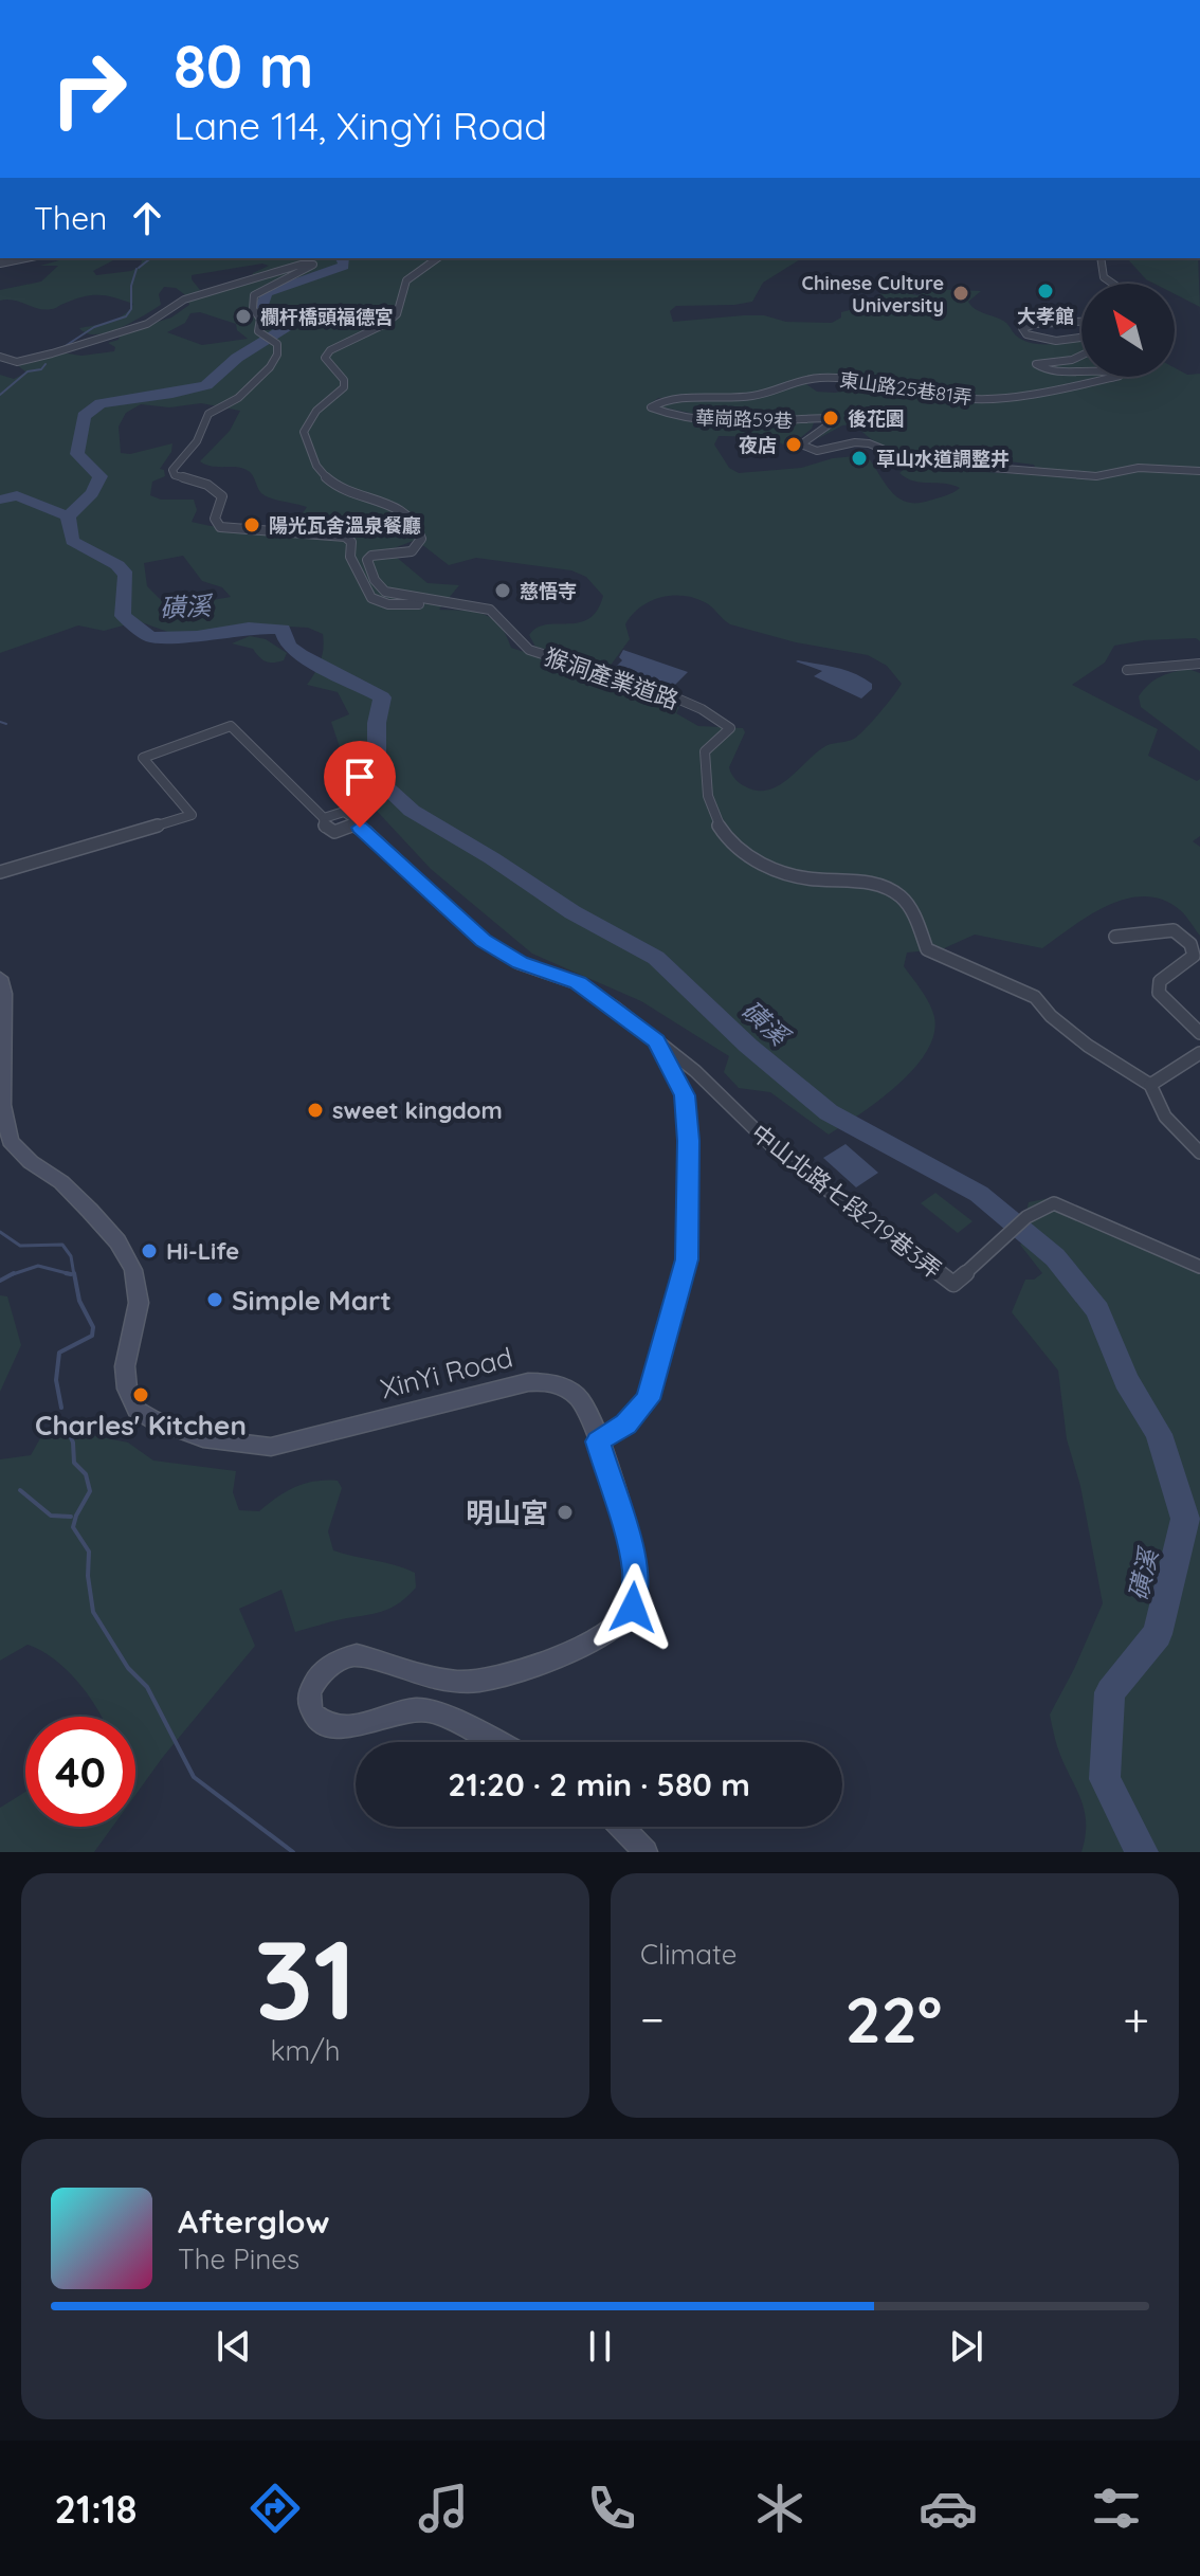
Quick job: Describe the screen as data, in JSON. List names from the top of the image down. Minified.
{"streets":{"street":["東山路25巷81弄","華崗路59巷","猴洞產業道路","中山北路七段219巷3弄","XinYi Road"]},"crossings":[["東山路25巷81弄","華崗路59巷"]],"water":["磺溪"],"places":["大孝館","Chinese Culture University","欄杆橋頭福德宮","後花園","夜店","草山水道調整井","陽光瓦舍溫泉餐廳","慈悟寺","sweet kingdom","Hi-Life","Simple Mart","Charles' Kitchen","明山宮"],"north":"top left","page":{"turn":["80 m","Lane 114, XingYi Road"],"then":"Then","limit":"40","trip":"21:20 · 2 min · 580 m","tile":[["31","km/h"],"Climate"],"heat":["−","22°","+"],"song":["Afterglow","The Pines"],"tabs":"21:18"}}
